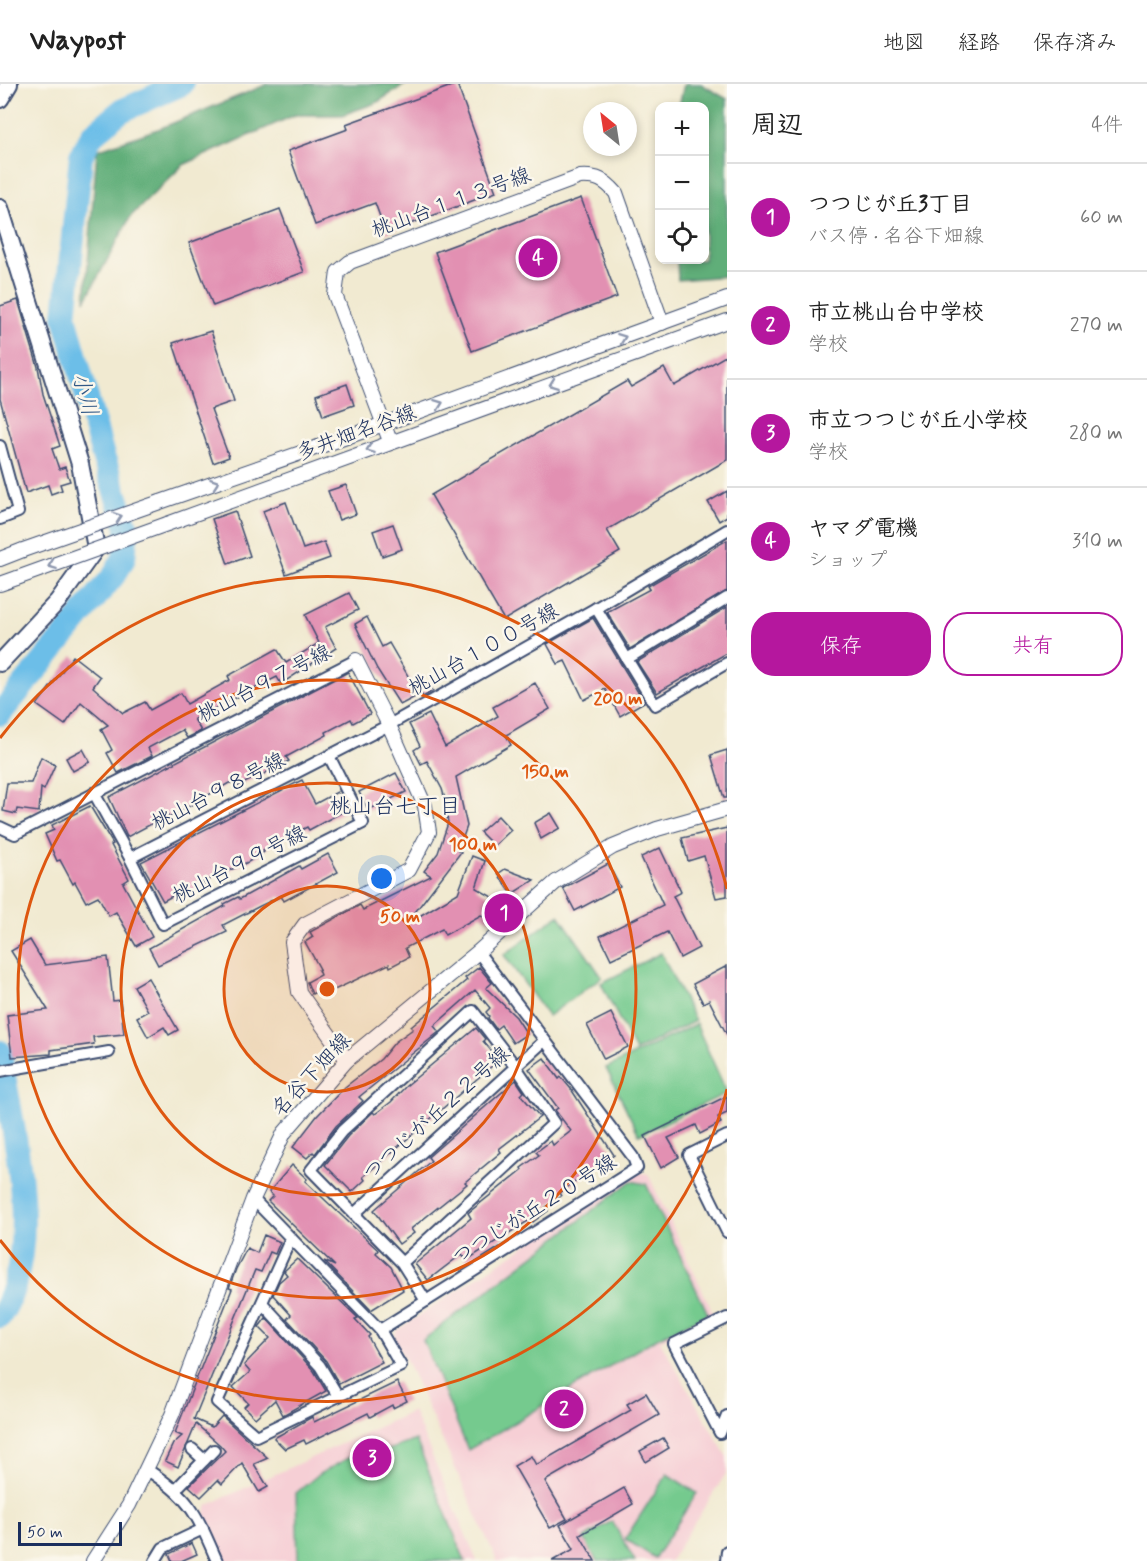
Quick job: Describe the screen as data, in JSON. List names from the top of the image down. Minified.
{"streets":{"street":["桃山台１１３号線","多井畑名谷線","桃山台１００号線","桃山台９７号線","桃山台９８号線","桃山台９９号線","名谷下畑線","つつじが丘２２号線","つつじが丘２０号線"]},"crossings":[["桃山台１１３号線","多井畑名谷線"],["桃山台１００号線","桃山台９７号線"],["桃山台１００号線","桃山台９８号線"],["桃山台９７号線","桃山台９８号線"],["桃山台９７号線","名谷下畑線"],["桃山台９８号線","桃山台９９号線"],["名谷下畑線","つつじが丘２０号線"],["つつじが丘２２号線","つつじが丘２０号線"]],"districts":["桃山台七丁目"],"water":["小川"],"scale_bar":"50 m","north":"top left","page":{"header":"Waypost","nav":["地図","経路","保存済み"],"heading":["周辺","4件"],"map_buttons":["+","−"],"list":[{"mark":"1","name":"つつじが丘3丁目","note":"バス停 · 名谷下畑線","value":"60 m"},{"mark":"2","name":"市立桃山台中学校","note":"学校","value":"270 m"},{"mark":"3","name":"市立つつじが丘小学校","note":"学校","value":"280 m"},{"mark":"4","name":"ヤマダ電機","note":"ショップ","value":"310 m"}],"pins":["4","1","2","3"],"buttons":["保存","共有"],"scale":"50 m"},"rings":["200 m","150 m","100 m","50 m"]}
